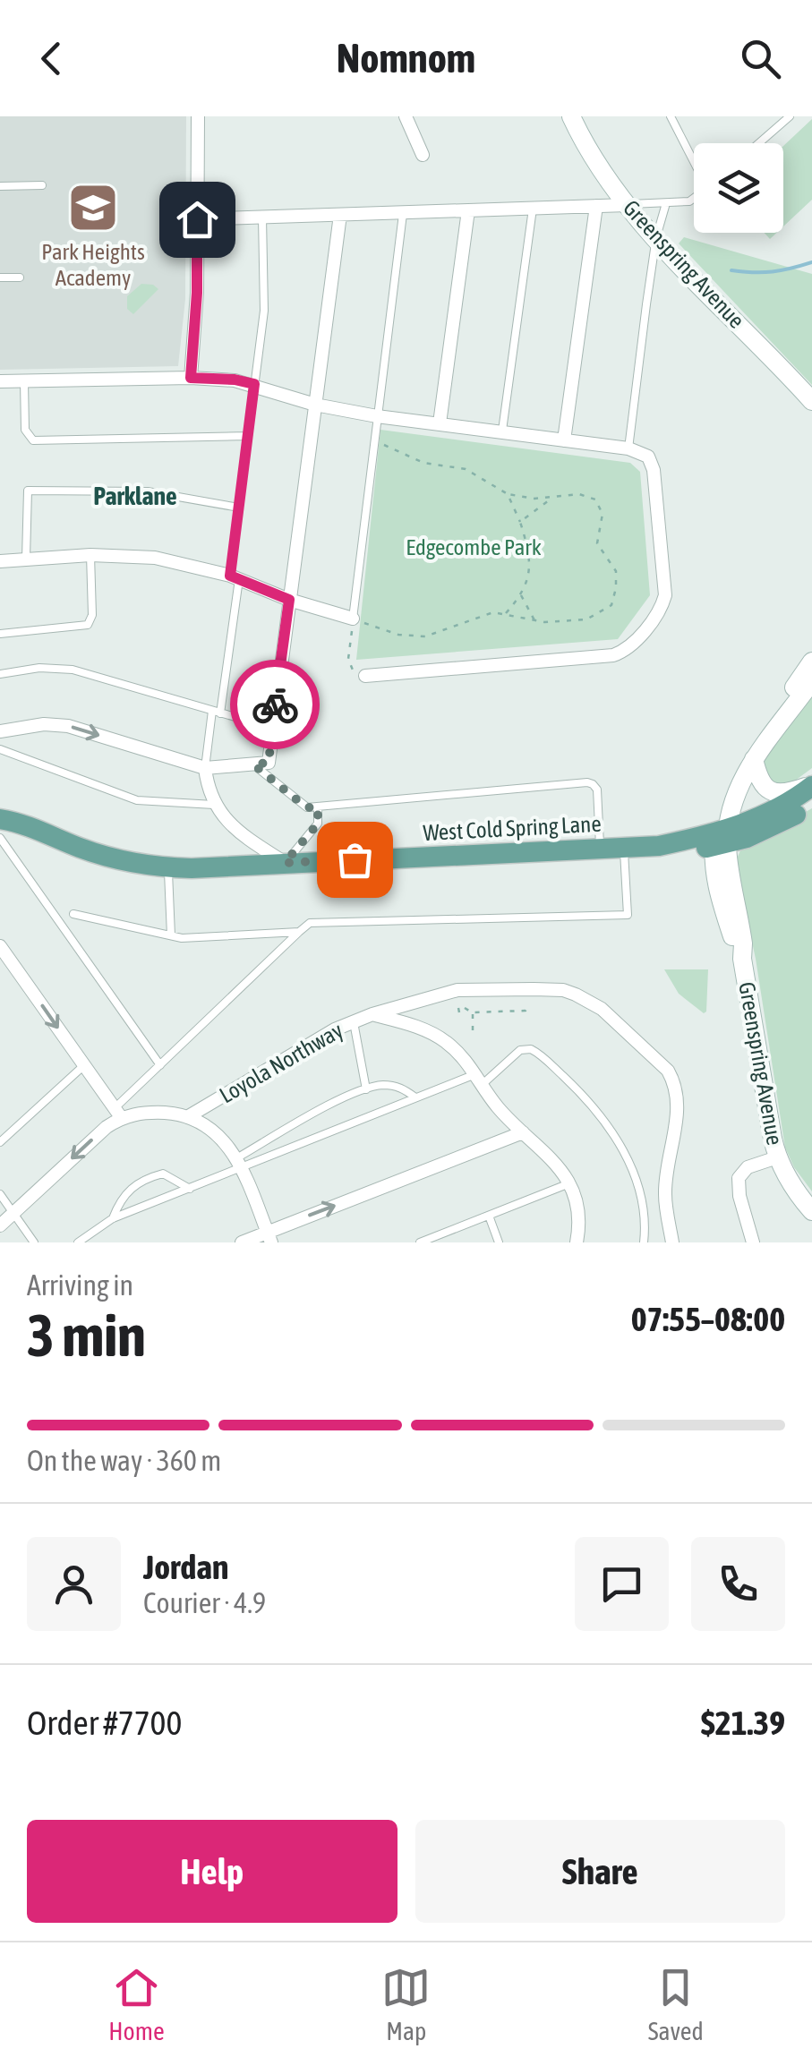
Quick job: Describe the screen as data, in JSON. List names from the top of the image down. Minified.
{"streets":{"main road":["Greenspring Avenue","West Cold Spring Lane"],"street":["Loyola Northway"]},"crossings":[["Greenspring Avenue","West Cold Spring Lane"]],"districts":["Parklane"],"parks":["Edgecombe Park"],"places":{"school or university":["Park Heights Academy"]},"page":{"header":"Nomnom","heading":["3 min","Arriving in","07:55–08:00"],"panel":["Jordan","Courier · 4.9","Order #7700","$21.39"],"bar":"On the way · 360 m","buttons":["Help","Share"],"tabs":["Home","Map","Saved"]}}
